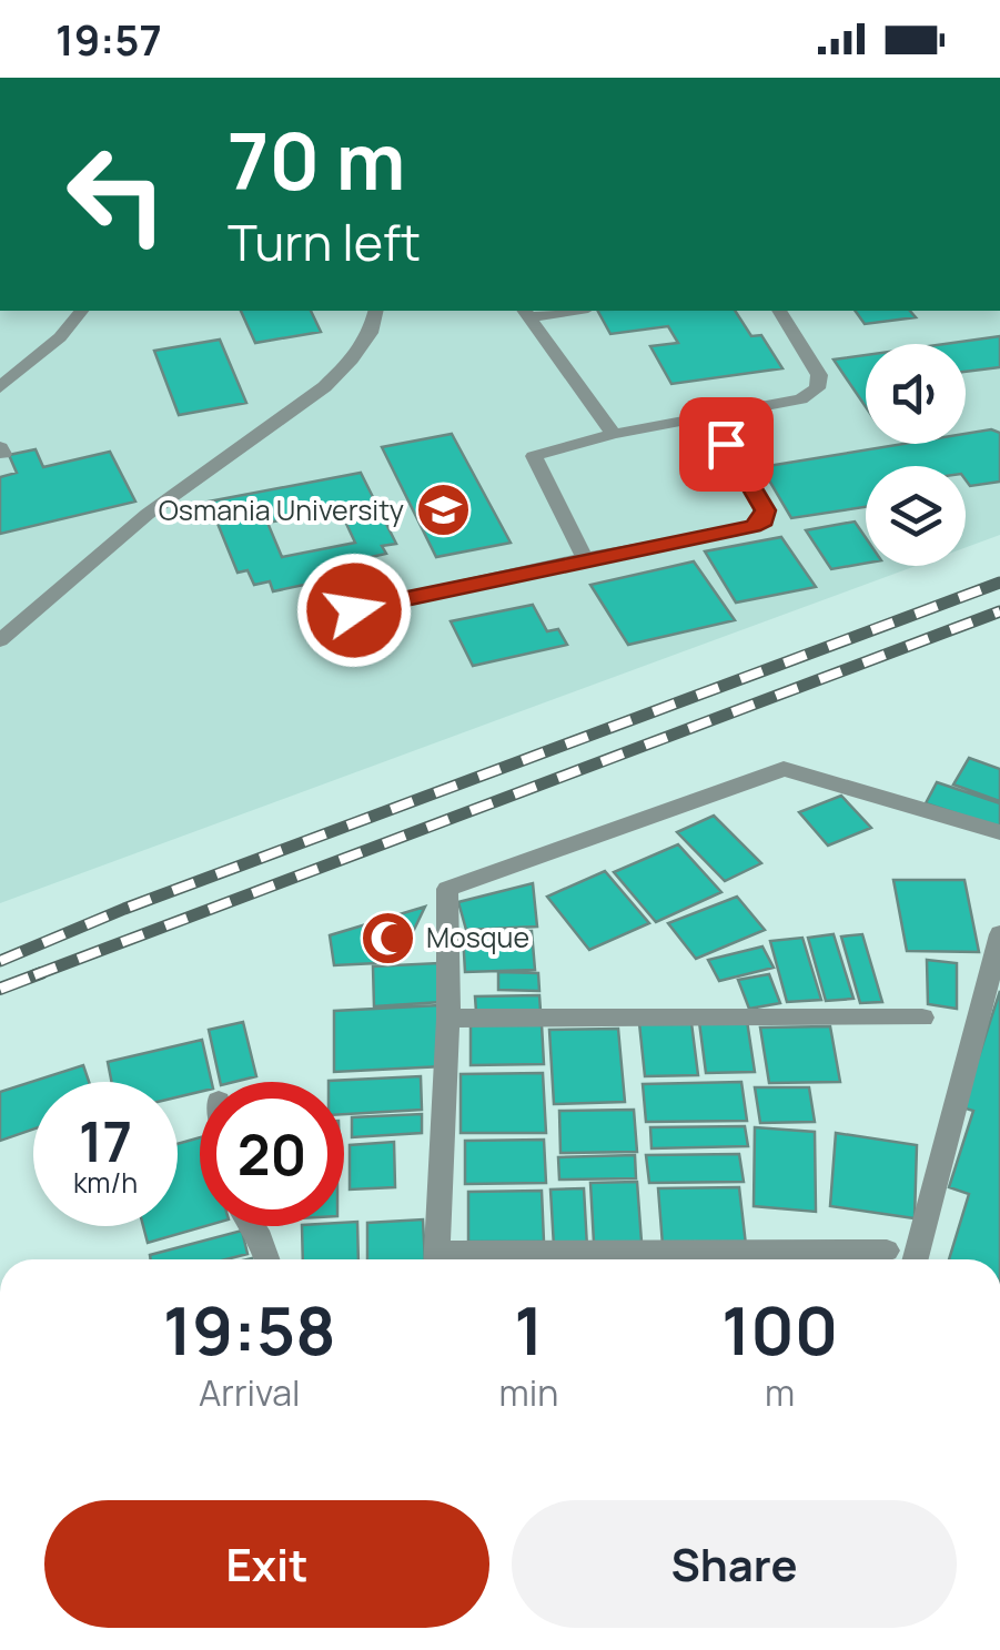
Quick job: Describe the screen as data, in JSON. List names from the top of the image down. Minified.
{"places":{"school or university":["Osmania University"],"mosque":["Mosque"]},"page":{"status":"19:57","turn":["70 m","Turn left"],"speed":"17 km/h","limit":"20","eta":["19:58","Arrival","1","min","100","m"],"buttons":["Exit","Share"]}}
